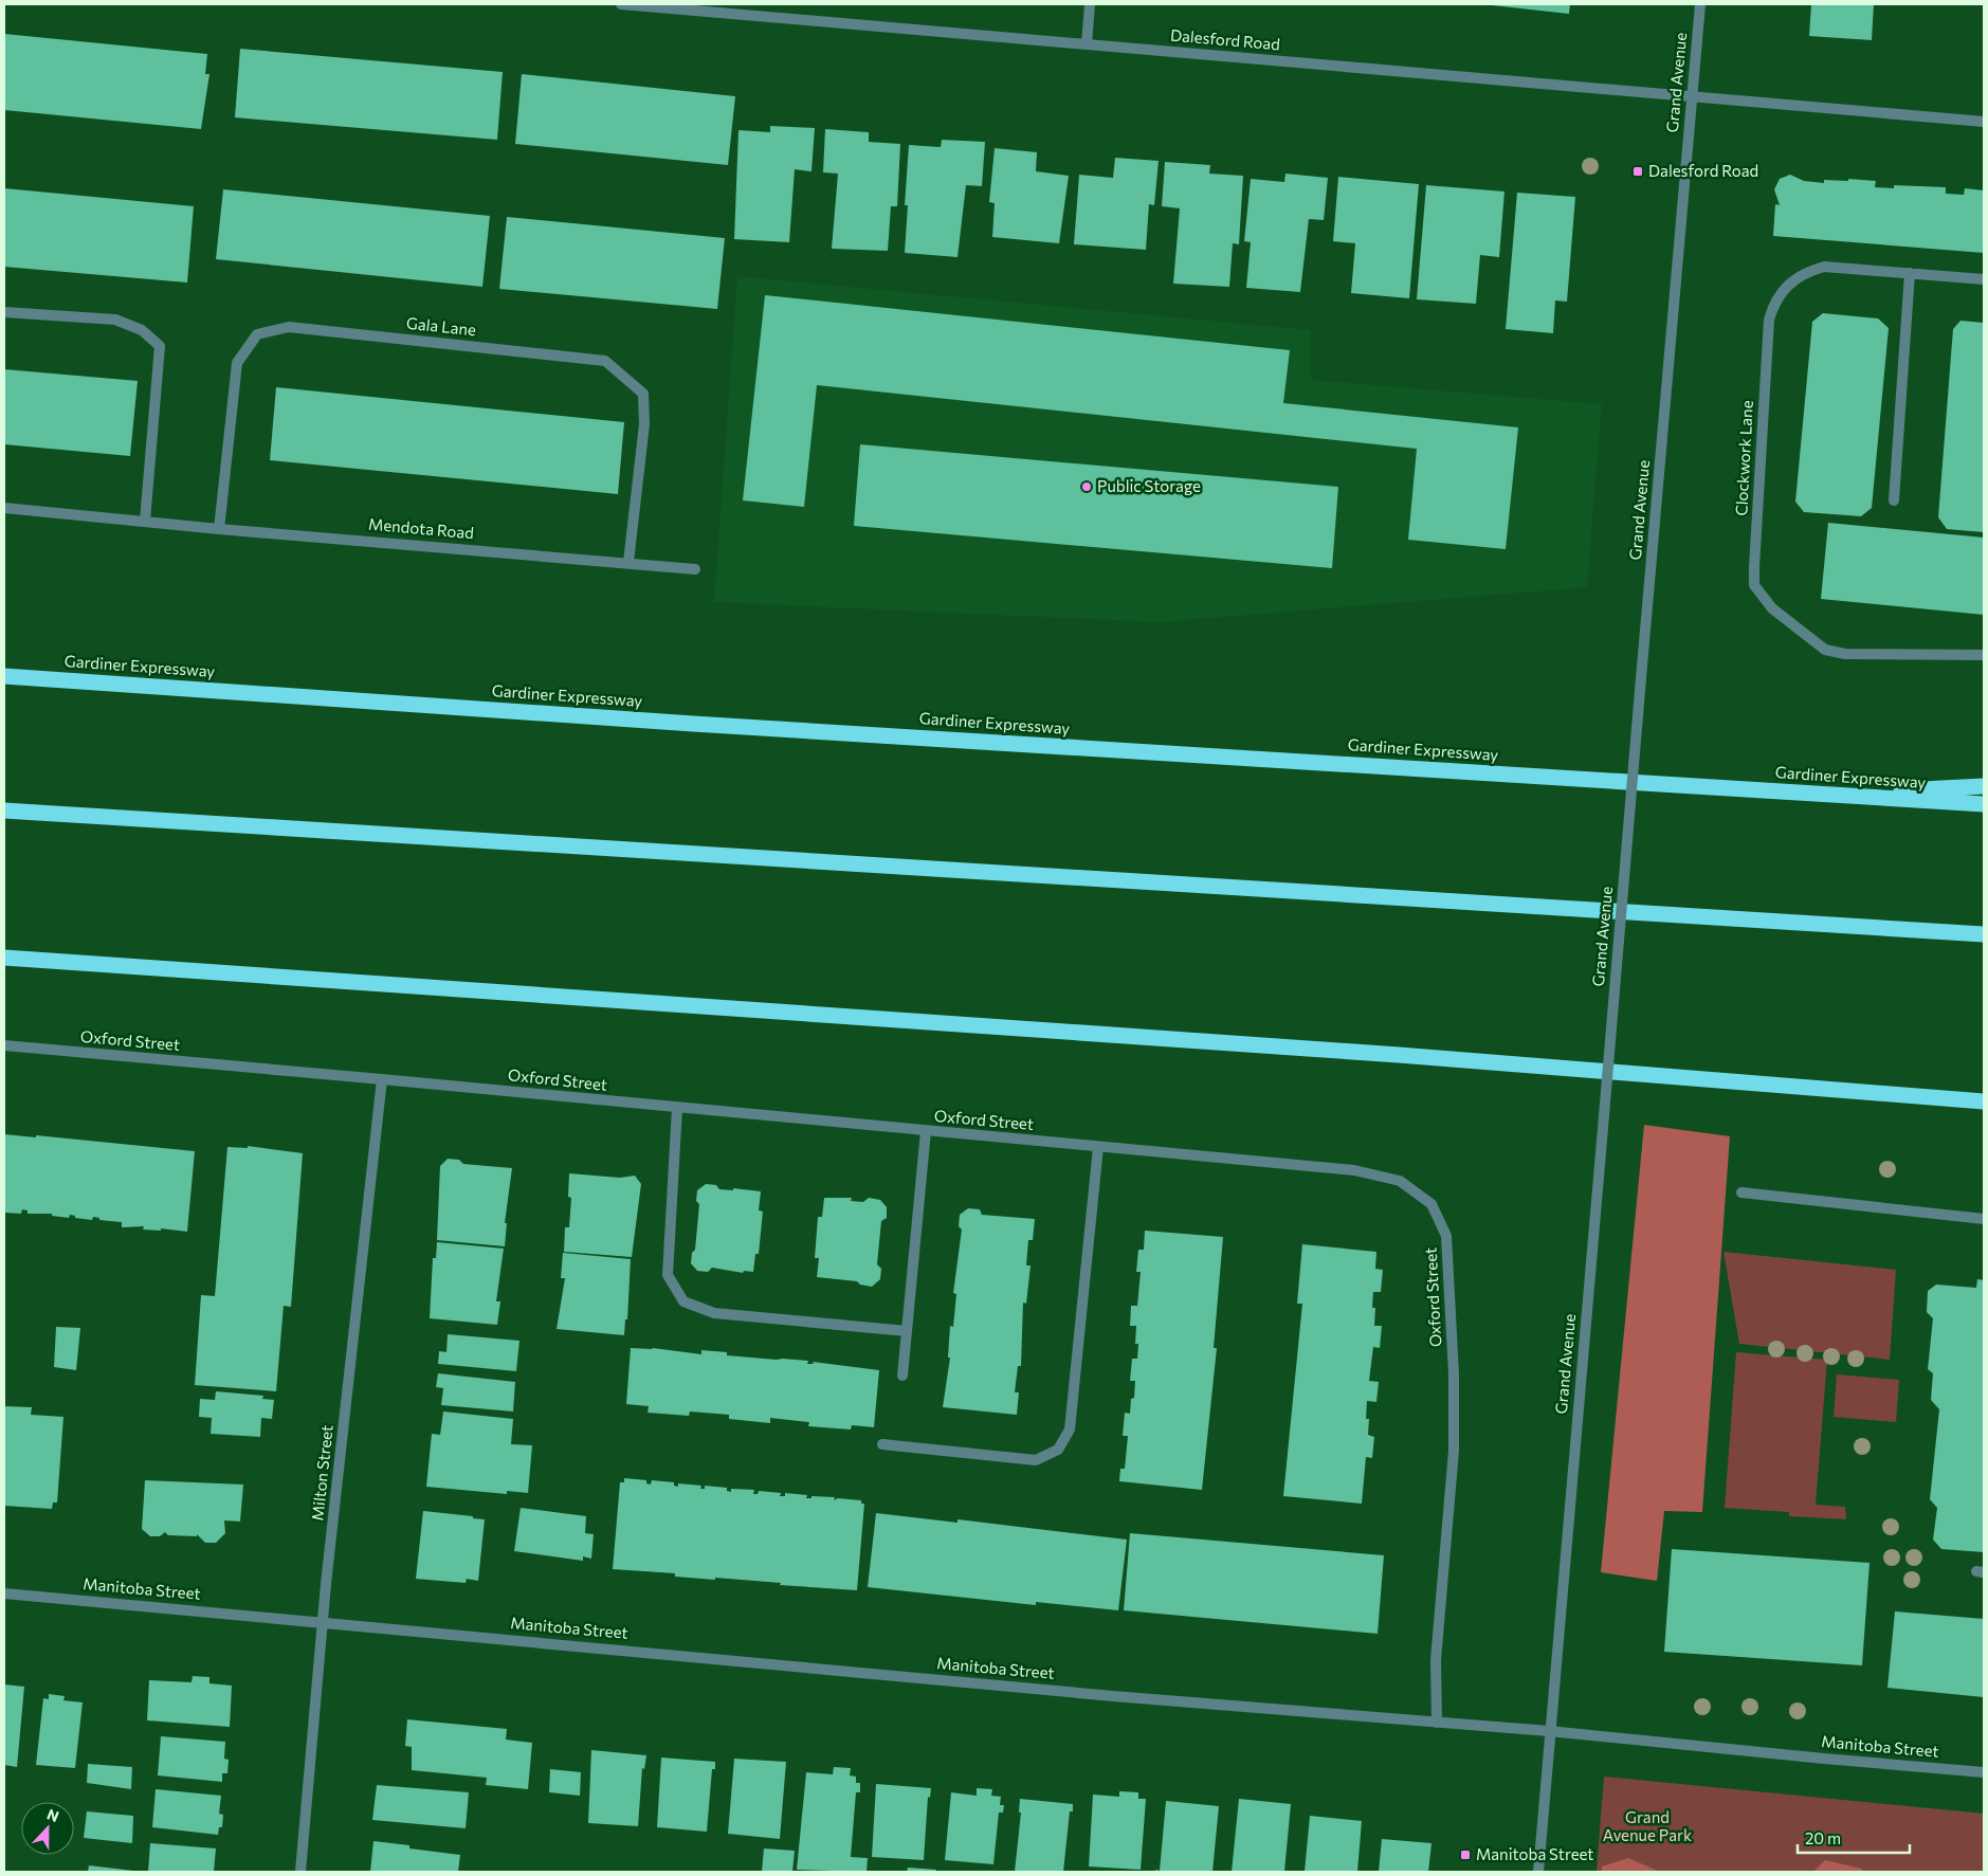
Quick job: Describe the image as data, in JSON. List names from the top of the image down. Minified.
{"streets":{"highway":["Gardiner Expressway"],"street":["Dalesford Road","Grand Avenue","Gala Lane","Clockwork Lane","Mendota Road","Oxford Street","Milton Street","Manitoba Street"]},"crossings":[["Dalesford Road","Grand Avenue"],["Grand Avenue","Manitoba Street"],["Gala Lane","Mendota Road"],["Oxford Street","Milton Street"],["Oxford Street","Manitoba Street"],["Milton Street","Manitoba Street"]],"parks":["Grand Avenue Park"],"places":{"transit":["Dalesford Road","Manitoba Street"],"other":["Public Storage"]},"scale_bar":"20 m","north":"top"}
